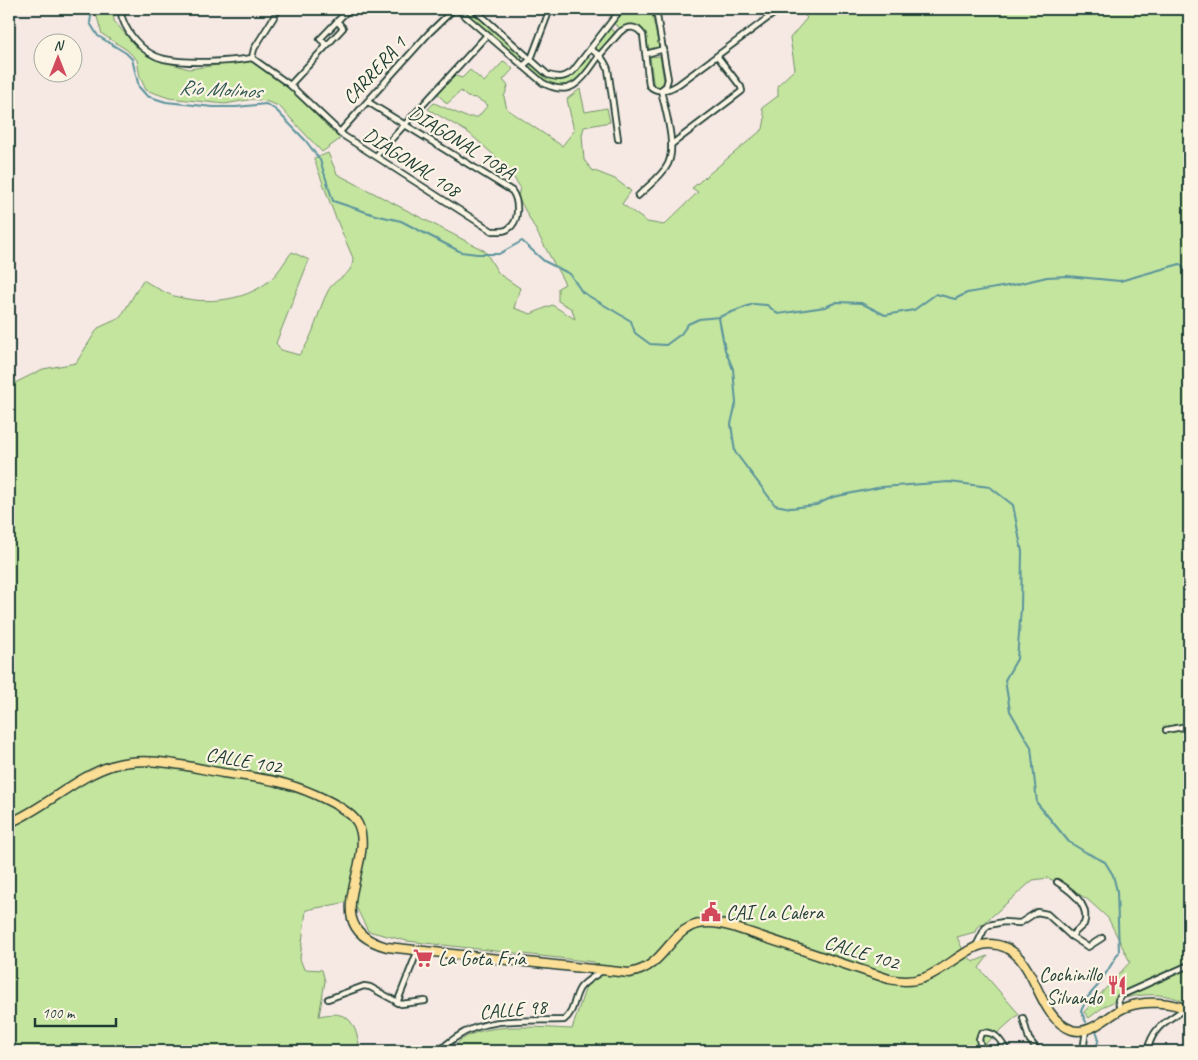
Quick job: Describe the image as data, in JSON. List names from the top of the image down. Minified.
{"streets":{"main road":["CALLE 102"],"street":["CARRERA 1","DIAGONAL 108A","DIAGONAL 108","CALLE 98"]},"crossings":[["CARRERA 1","DIAGONAL 108A"],["CARRERA 1","DIAGONAL 108"],["DIAGONAL 108A","DIAGONAL 108"],["CALLE 102","CALLE 98"]],"water":["Río Molinos"],"places":{"public building":["CAI La Calera"],"supermarket":["La Gota Fría"],"restaurant":["Cochinillo Silvando"]},"scale_bar":"100 m","north":"top"}
